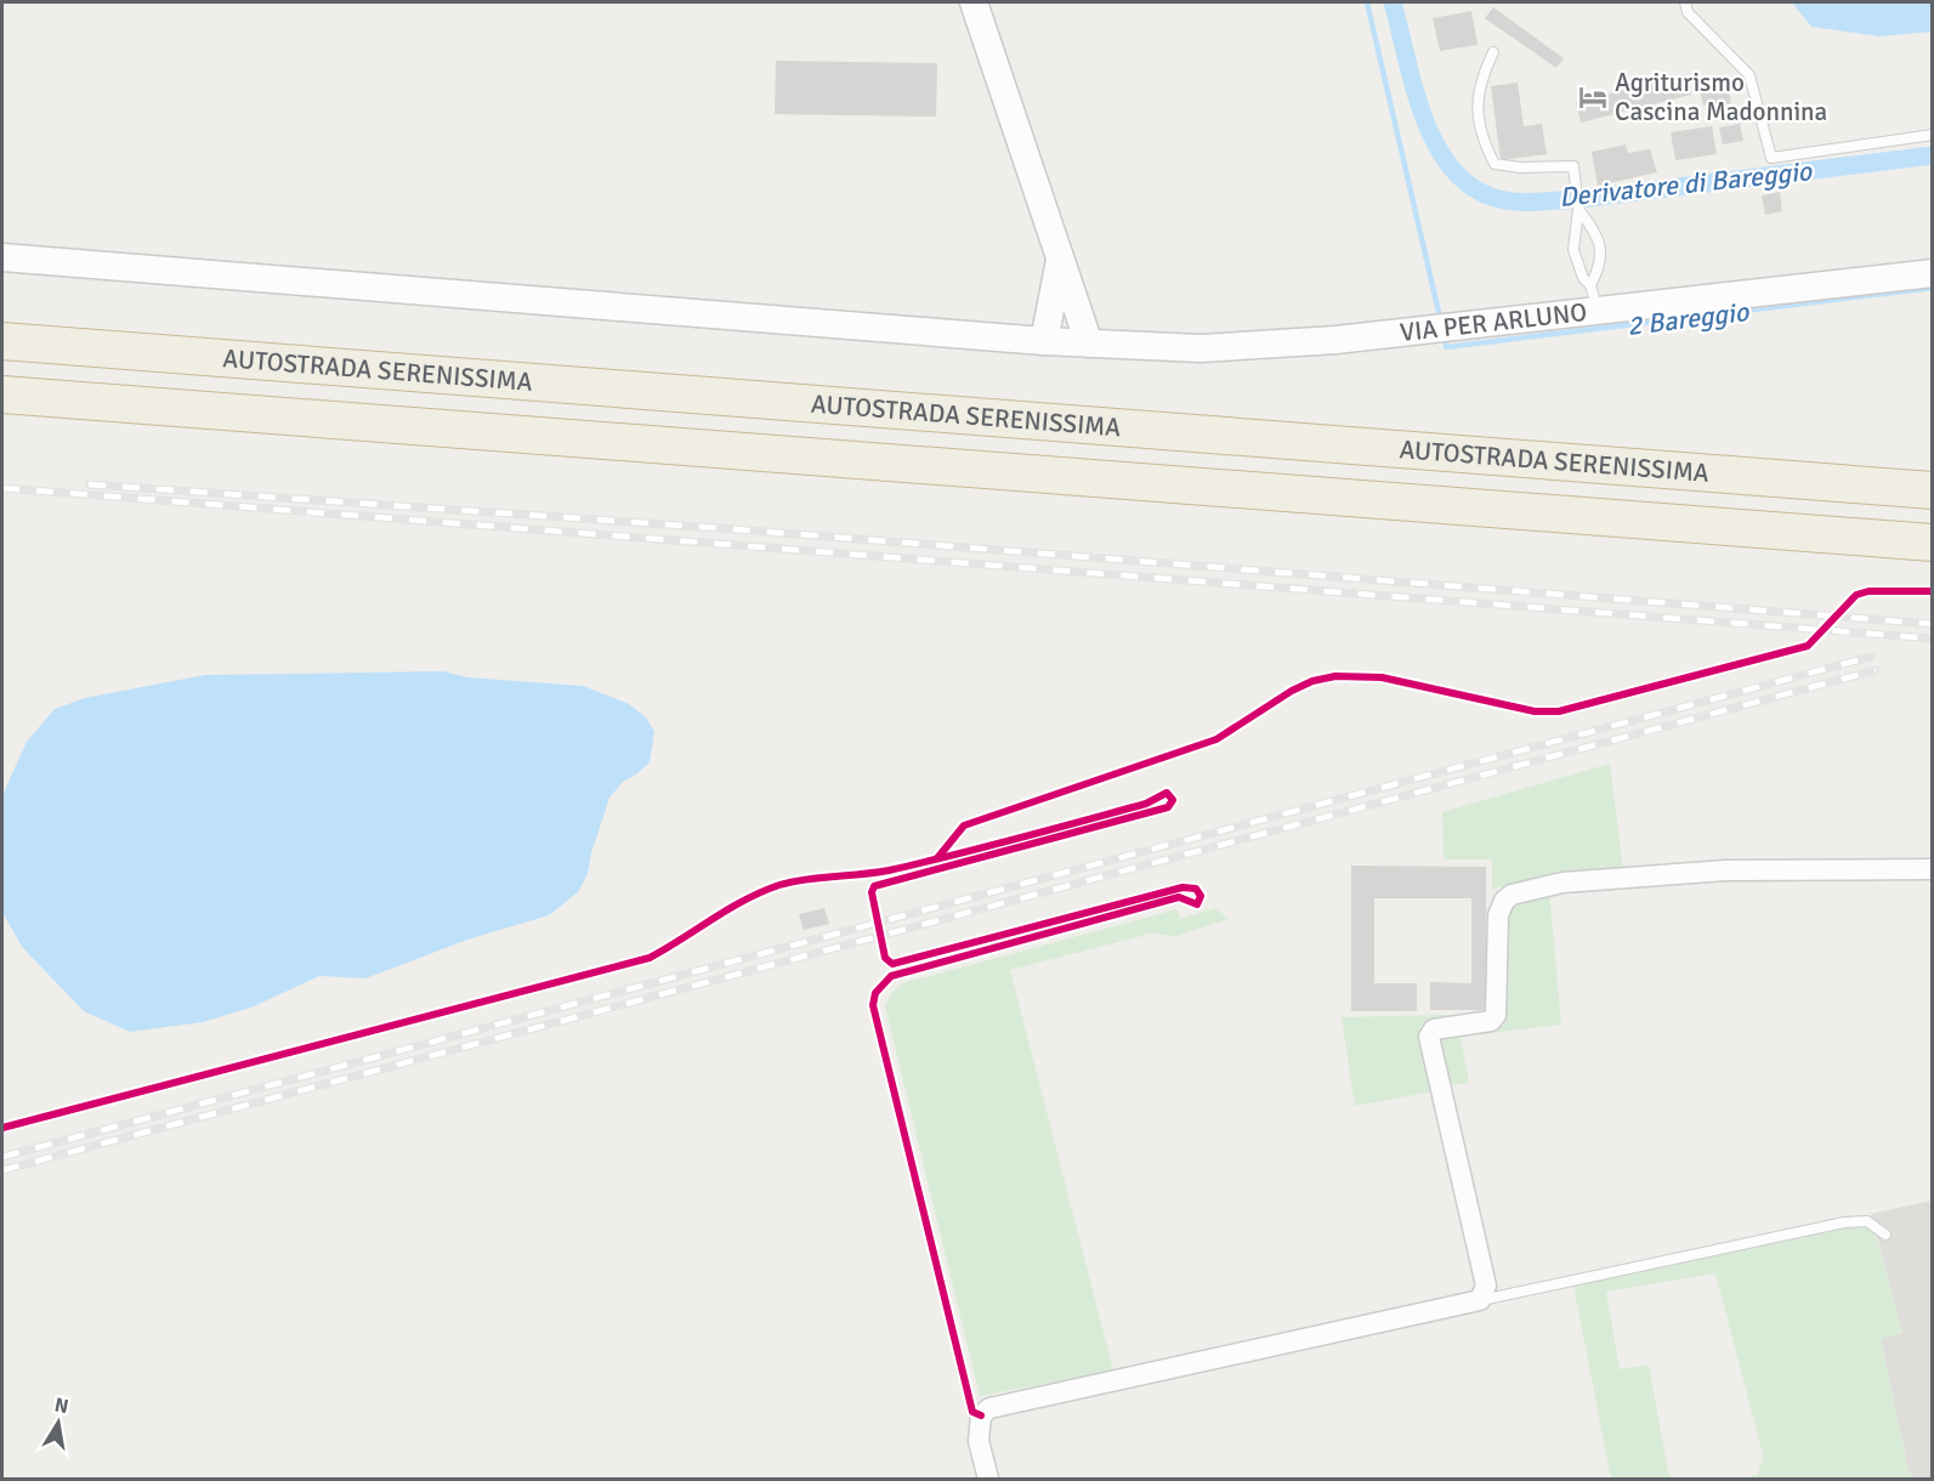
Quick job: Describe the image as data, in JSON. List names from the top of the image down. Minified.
{"streets":{"highway":["AUTOSTRADA SERENISSIMA"],"street":["VIA PER ARLUNO"]},"water":["Derivatore di Bareggio","2 Bareggio"],"places":{"hotel":["Agriturismo Cascina Madonnina"]},"north":"top"}
